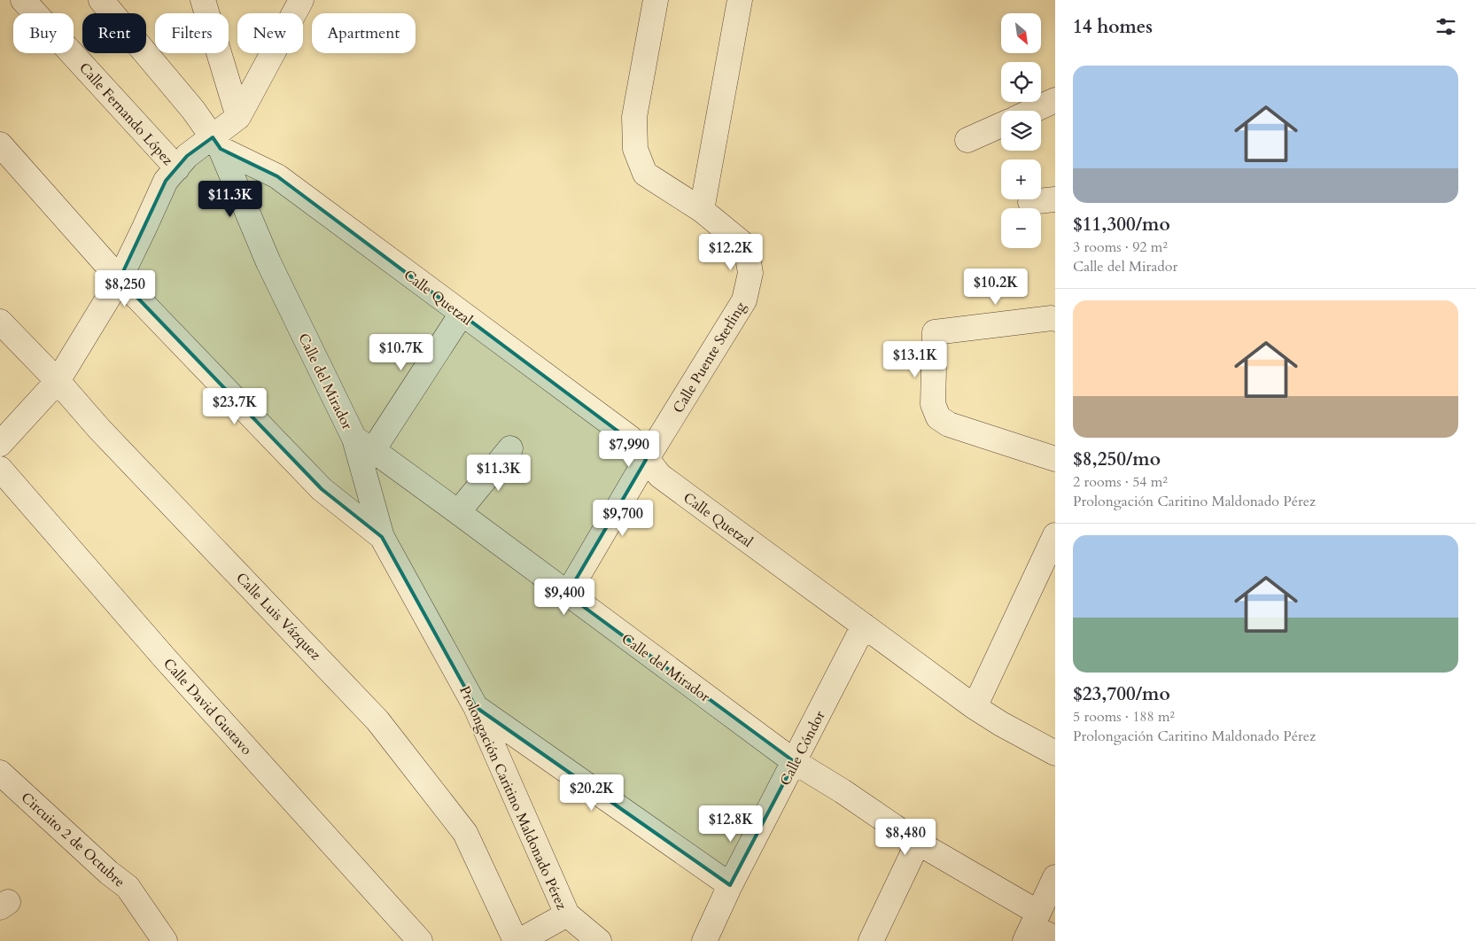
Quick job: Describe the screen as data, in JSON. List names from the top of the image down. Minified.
{"streets":{"street":["Calle Fernando López","Calle Quetzal","Calle Puente Sterling","Calle del Mirador","Calle Luis Vázquez","Calle David Gustavo","Calle Cóndor","Prolongación Caritino Maldonado Pérez","Circuito 2 de Octubre"]},"crossings":[["Calle Quetzal","Calle Puente Sterling"],["Calle Quetzal","Calle del Mirador"],["Calle Quetzal","Calle Cóndor"],["Calle Puente Sterling","Calle del Mirador"],["Calle del Mirador","Calle Cóndor"]],"north":"bottom right","page":{"heading":"14 homes","map_buttons":["+","−"],"chip":["Buy","Rent","Filters","New","Apartment"],"list":[{"name":"$11,300/mo","note":"3 rooms · 92 m² · Calle del Mirador"},{"name":"$8,250/mo","note":"2 rooms · 54 m² · Prolongación Caritino Maldonado Pérez"},{"name":"$23,700/mo","note":"5 rooms · 188 m² · Prolongación Caritino Maldonado Pérez"}],"price":["$11.3K","$12.2K","$10.2K","$8,250","$10.7K","$13.1K","$23.7K","$7,990","$11.3K","$9,700","$9,400","$20.2K","$12.8K","$8,480"]}}
